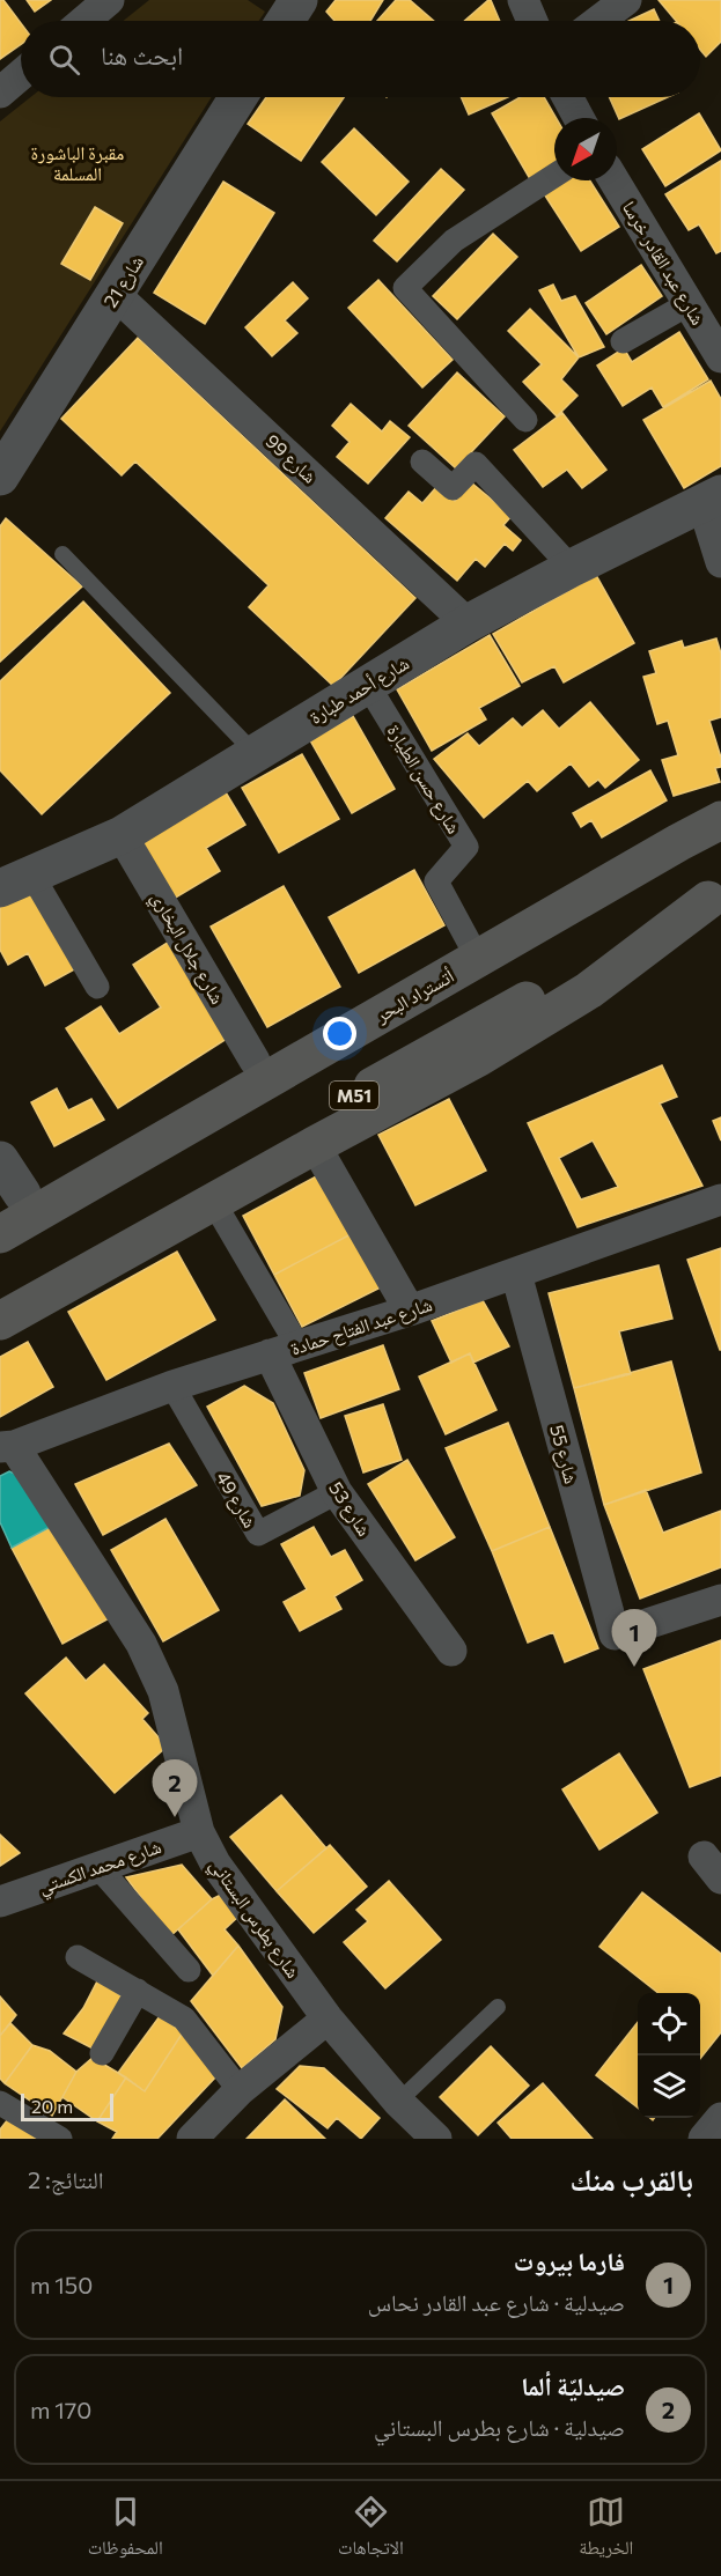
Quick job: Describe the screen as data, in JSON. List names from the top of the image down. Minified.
{"streets":{"highway":["أتستراد البحر","M51"],"street":["شارع عبد القادر خرسا","شارع 21","شارع 99","شارع أحمد طبارة","شارع حسن الطيارة","شارع جلال البخاري","شارع عبد الفتاح حمادة","شارع 55","شارع 49","شارع 53","شارع محمد الكستي","شارع بطرس البستاني"]},"crossings":[["شارع 21","شارع 99"],["شارع 99","شارع أحمد طبارة"],["شارع أحمد طبارة","شارع حسن الطيارة"],["شارع أحمد طبارة","شارع جلال البخاري"],["شارع عبد الفتاح حمادة","شارع 55"],["شارع عبد الفتاح حمادة","شارع 49"],["شارع عبد الفتاح حمادة","شارع 53"],["شارع عبد الفتاح حمادة","شارع بطرس البستاني"],["شارع 49","شارع 53"],["شارع محمد الكستي","شارع بطرس البستاني"]],"parks":["مقبرة الباشورة المسلمة"],"scale_bar":"20 m","north":"bottom left","page":{"search":"ابحث هنا","pins":["1","2"],"scale":"20 m","heading":["بالقرب منك","النتائج: 2"],"list":[{"mark":"1","name":"فارما بيروت","note":"صيدلية · شارع عبد القادر نحاس","value":"150 m"},{"mark":"2","name":"صيدليّة ألما","note":"صيدلية · شارع بطرس البستاني","value":"170 m"}],"nav":["الخريطة","الاتجاهات","المحفوظات"]}}
